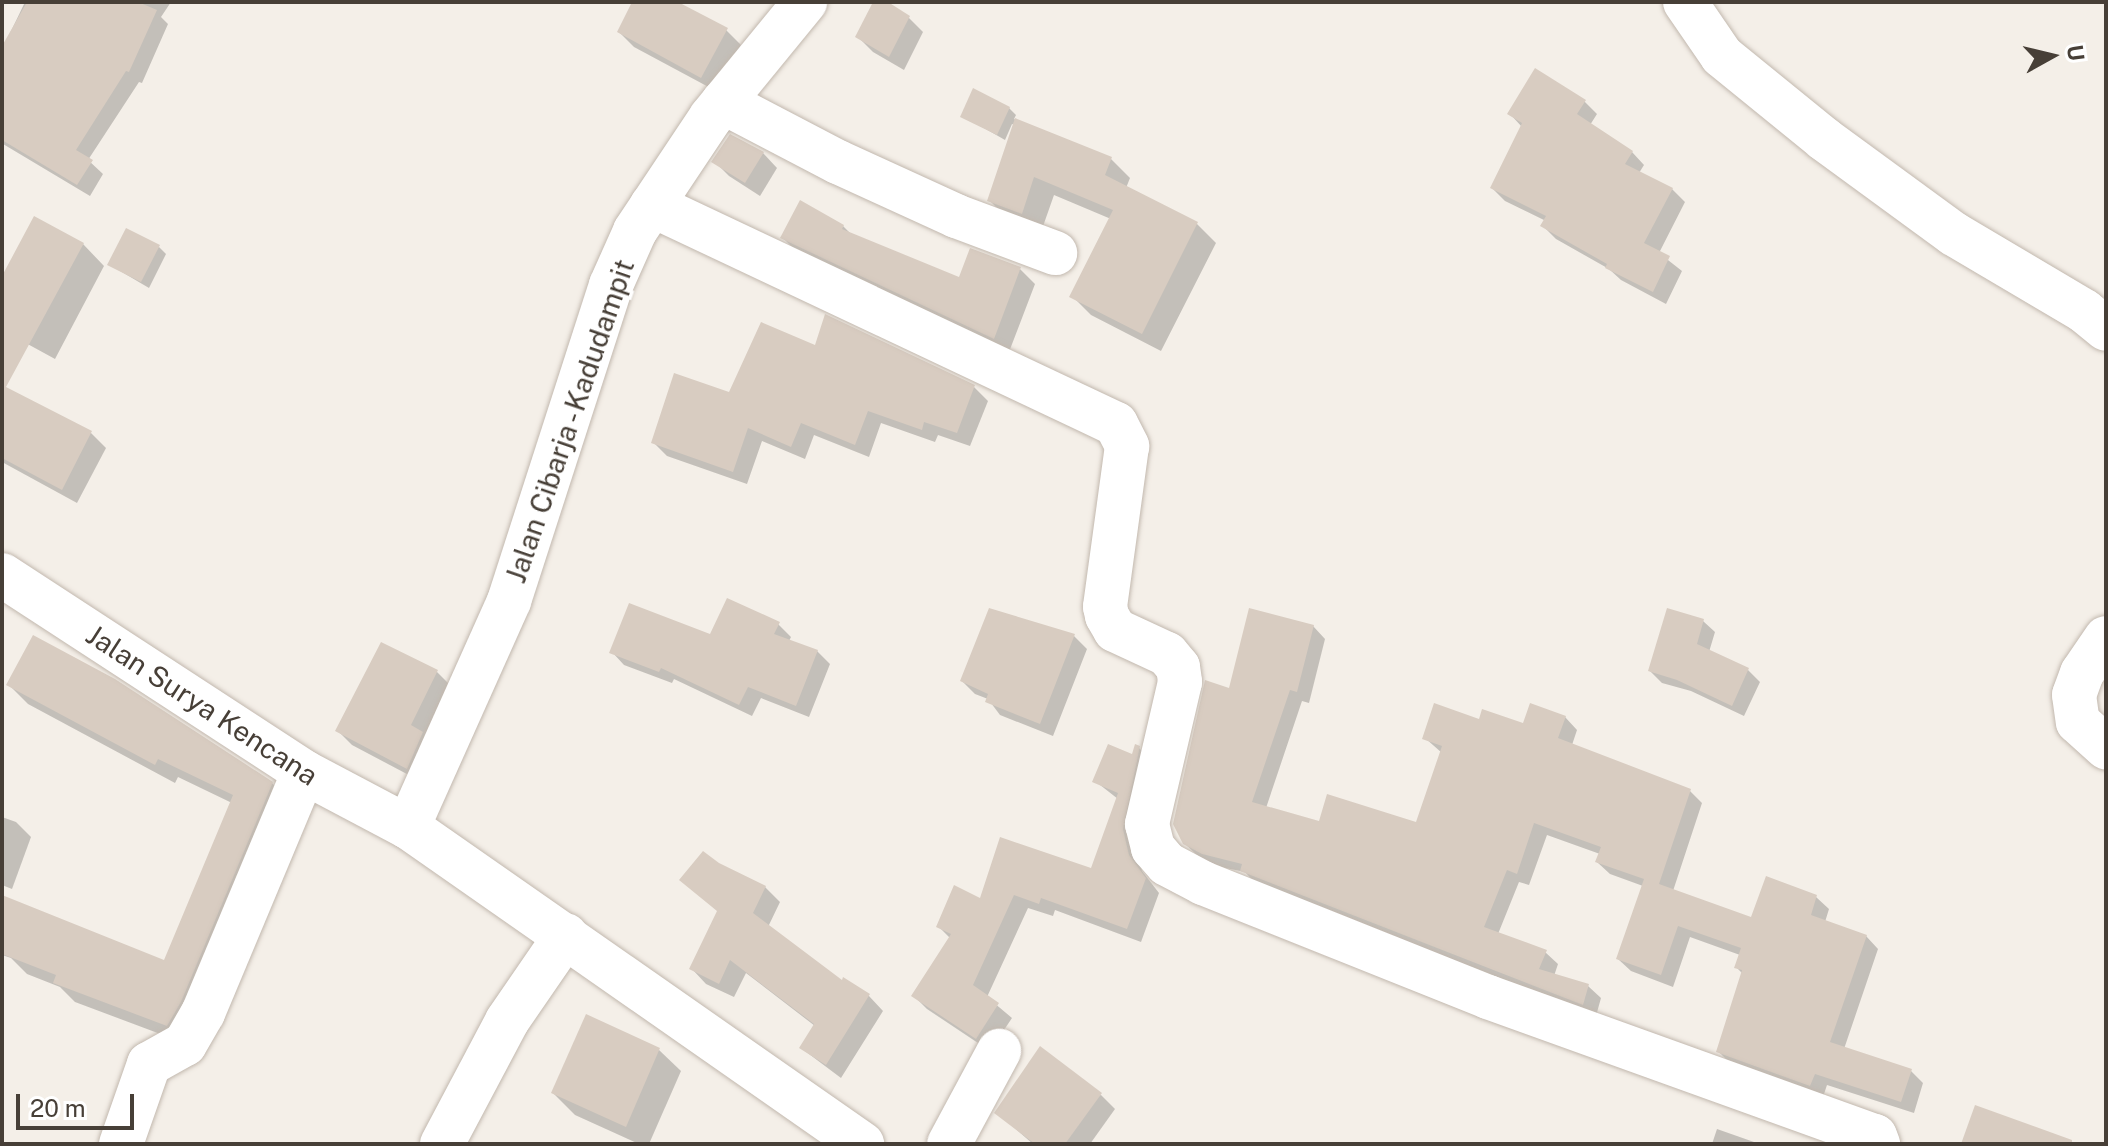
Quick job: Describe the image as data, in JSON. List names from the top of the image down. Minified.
{"streets":{"street":["Jalan Cibarja - Kadudampit","Jalan Surya Kencana"]},"crossings":[["Jalan Cibarja - Kadudampit","Jalan Surya Kencana"]],"scale_bar":"20 m","north":"right"}
